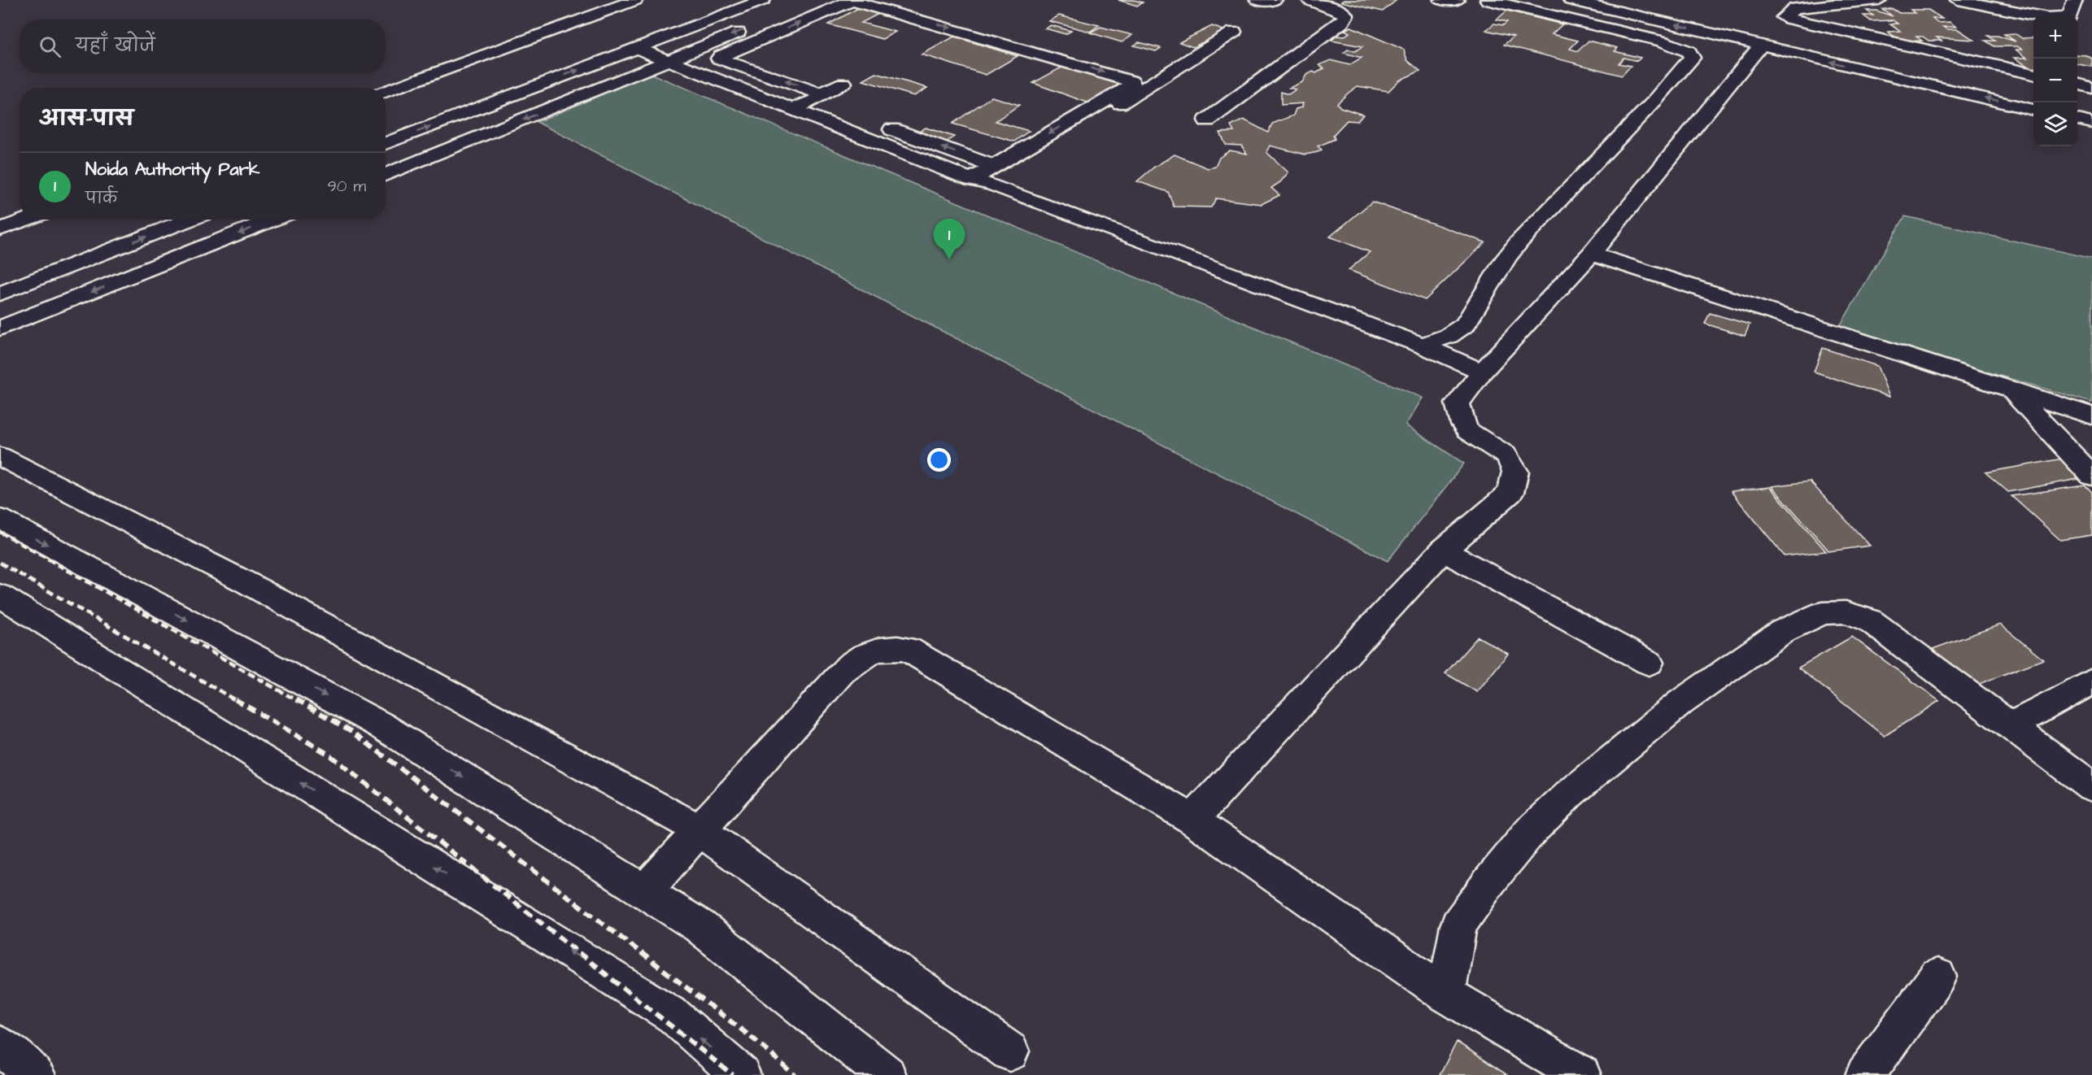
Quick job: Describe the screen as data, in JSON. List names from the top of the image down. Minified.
{"page":{"map_buttons":["+","−"],"search":"यहाँ खोजें","heading":"आस-पास","list":[{"mark":"1","name":"Noida Authority Park","note":"पार्क","value":"90 m"}],"pins":"1"}}
